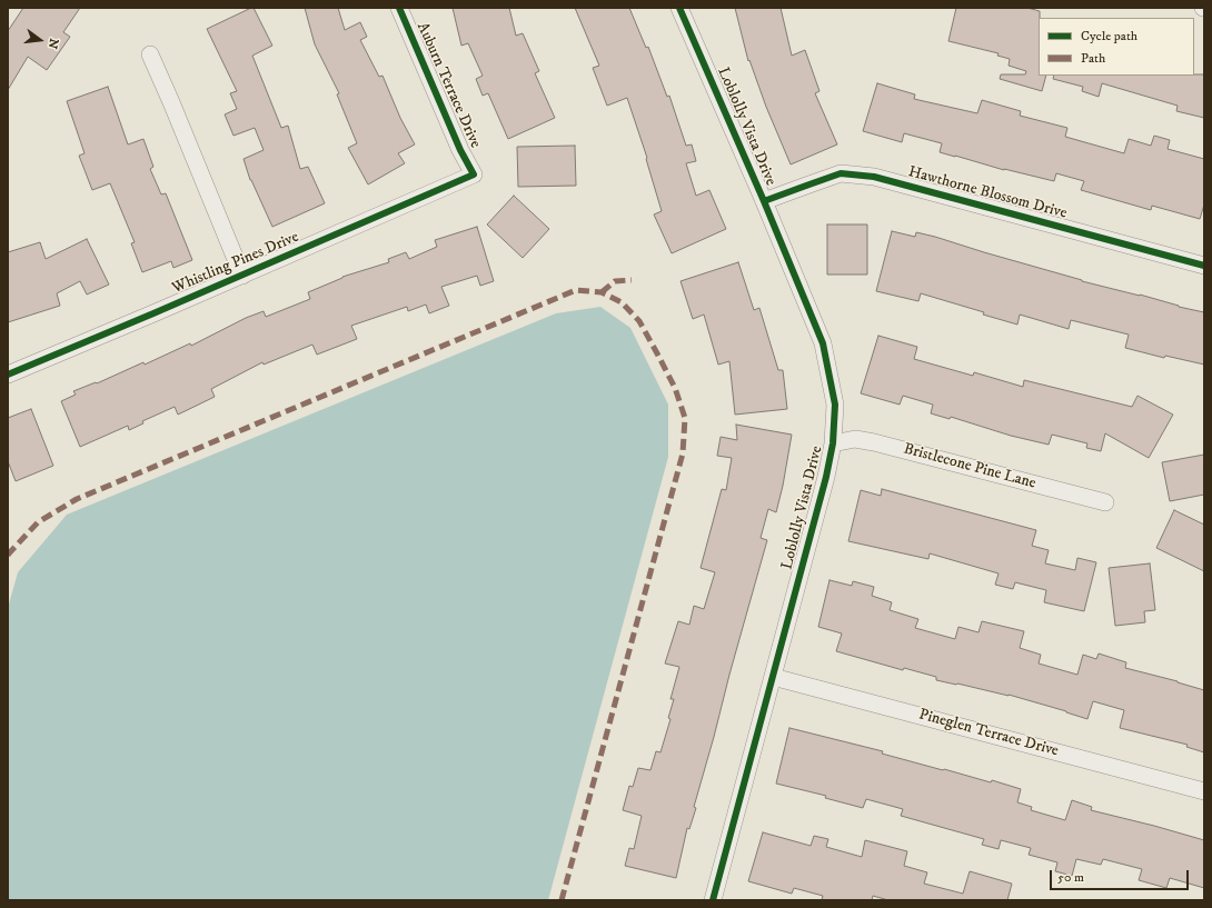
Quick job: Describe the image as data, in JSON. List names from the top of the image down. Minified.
{"streets":{"street":["Auburn Terrace Drive","Loblolly Vista Drive","Hawthorne Blossom Drive","Whistling Pines Drive","Bristlecone Pine Lane","Pineglen Terrace Drive"]},"crossings":[["Auburn Terrace Drive","Whistling Pines Drive"],["Loblolly Vista Drive","Hawthorne Blossom Drive"],["Loblolly Vista Drive","Bristlecone Pine Lane"],["Loblolly Vista Drive","Pineglen Terrace Drive"]],"legend":["Cycle path","Path"],"scale_bar":"50 m","north":"right"}
